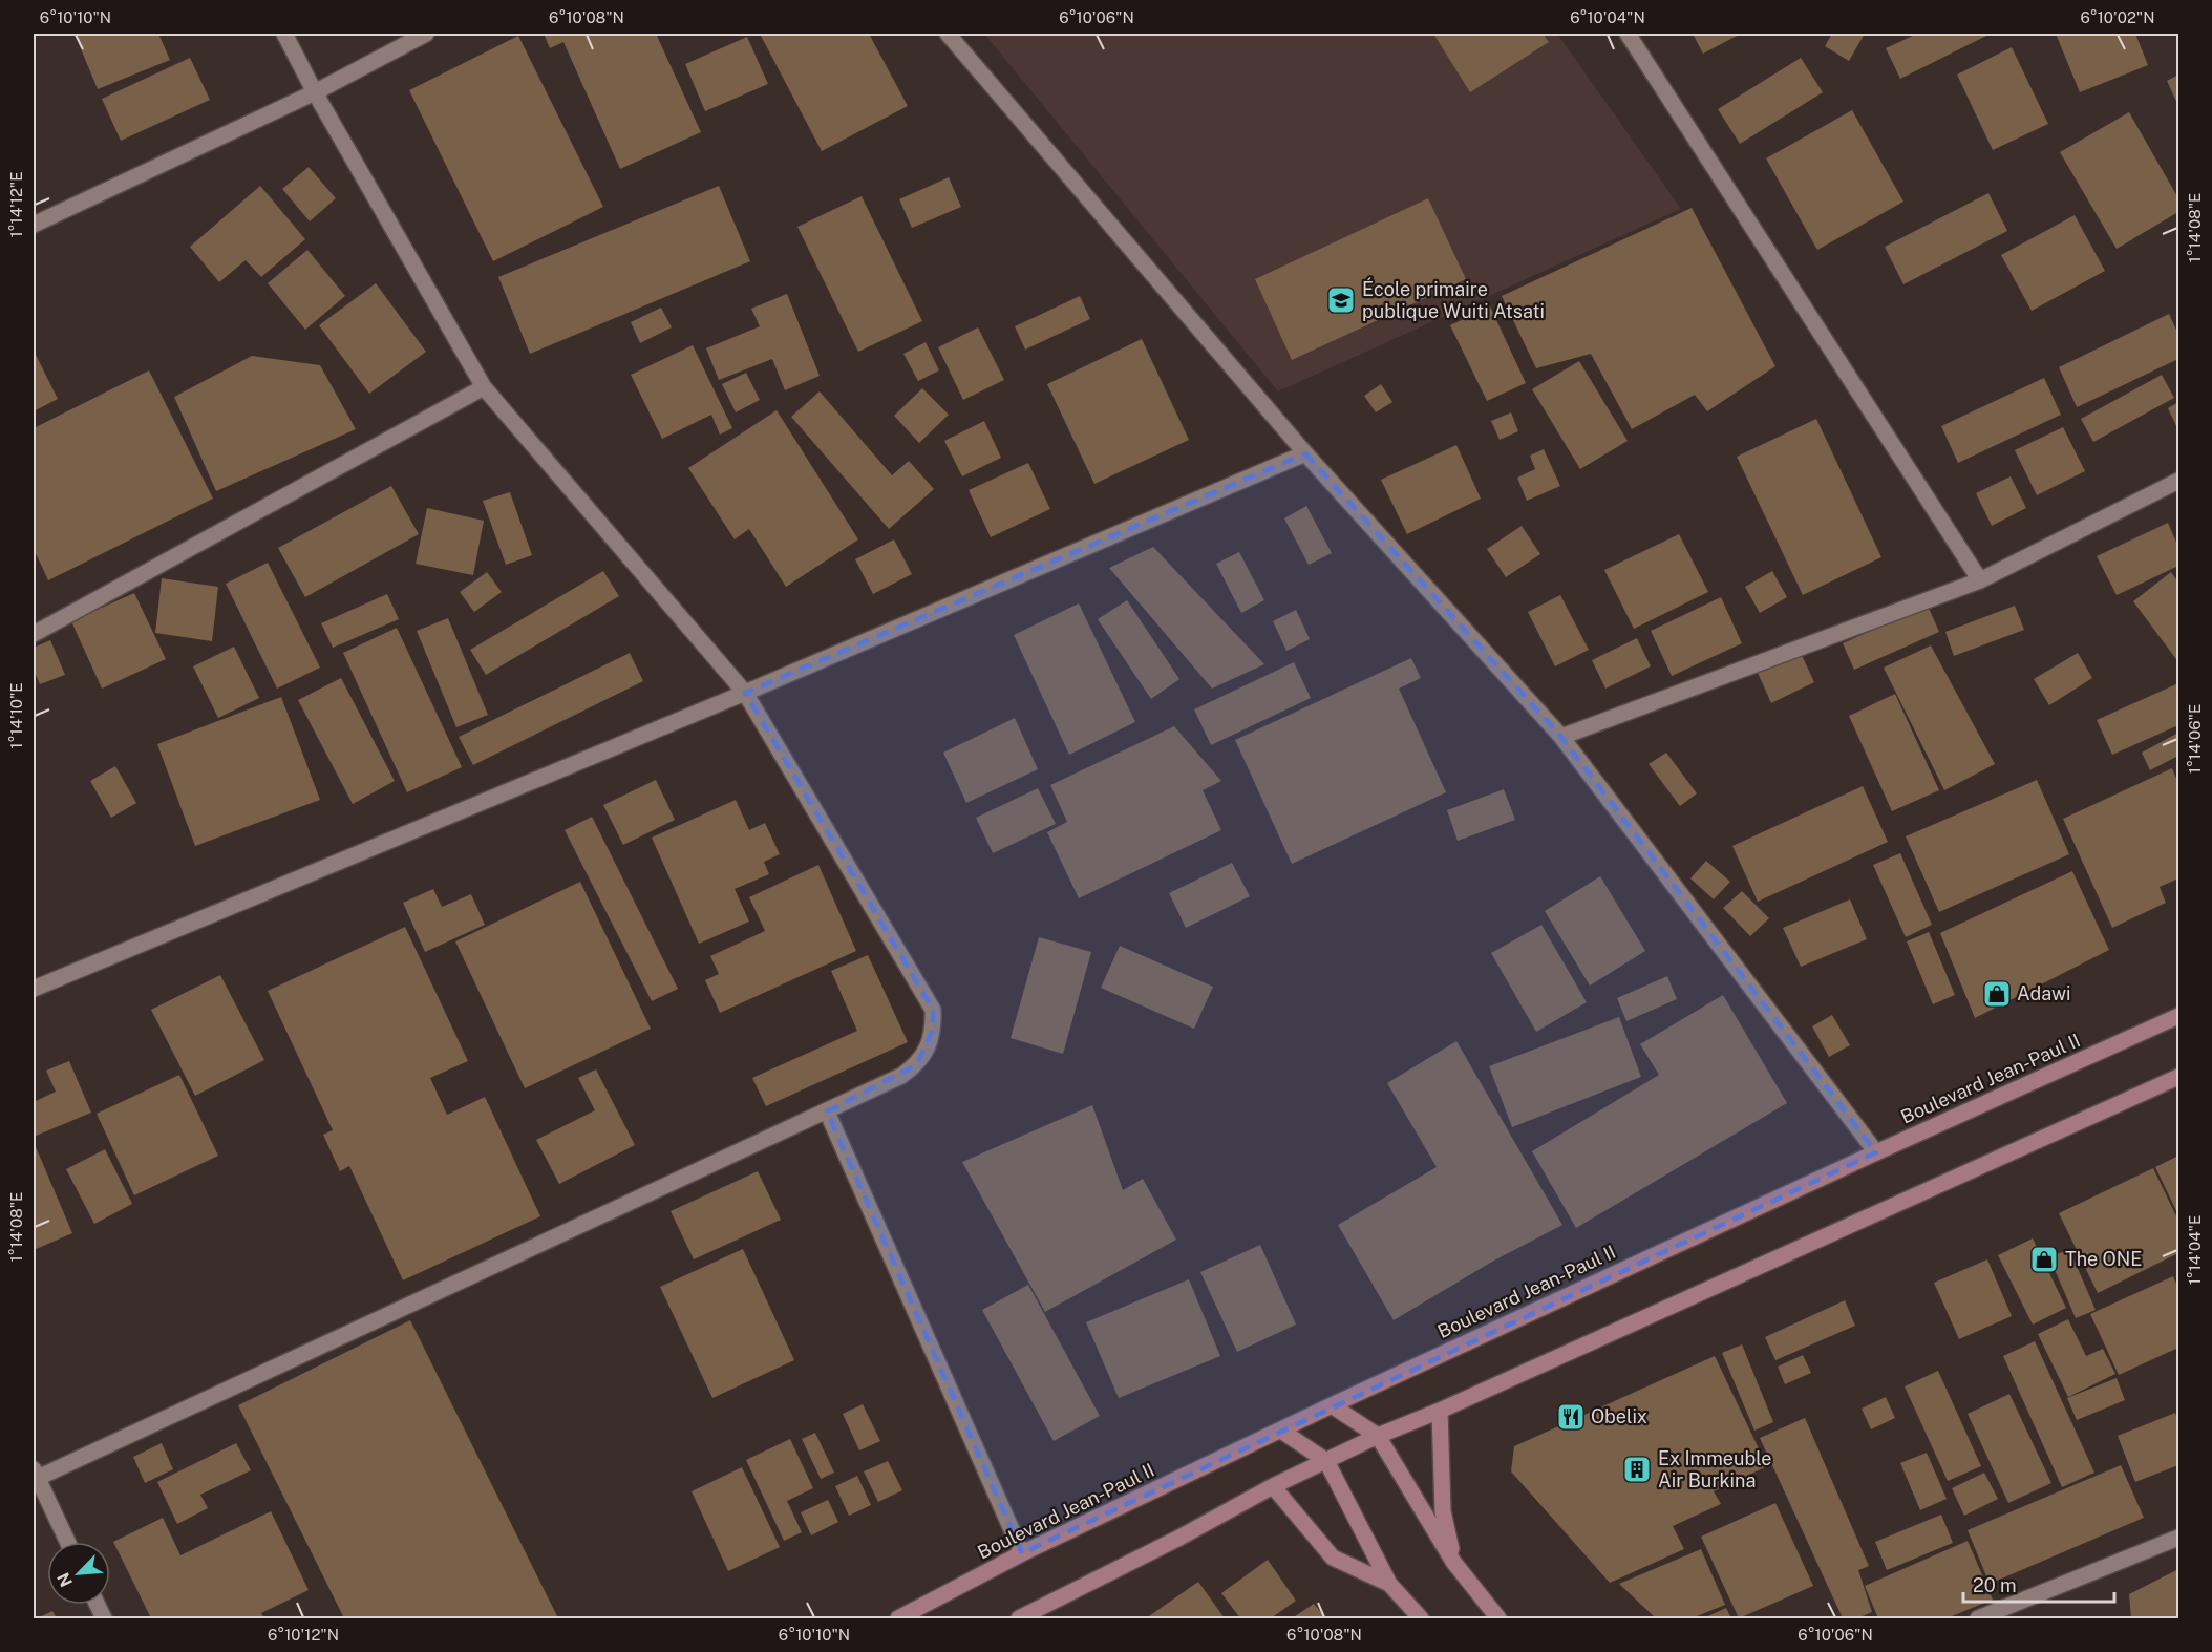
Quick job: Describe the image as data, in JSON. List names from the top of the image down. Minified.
{"streets":{"main road":["Boulevard Jean-Paul II"]},"places":{"school or university":["École primaire publique Wuiti Atsati"],"shop":["Adawi","The ONE"],"restaurant":["Obelix"],"building":["Ex Immeuble Air Burkina"]},"scale_bar":"20 m","north":"bottom left","coordinates":["6°10'10\"N","6°10'08\"N","6°10'06\"N","6°10'04\"N","6°10'02\"N","1°14'12\"E","1°14'08\"E","1°14'10\"E","1°14'06\"E","1°14'04\"E","6°10'12\"N"]}
